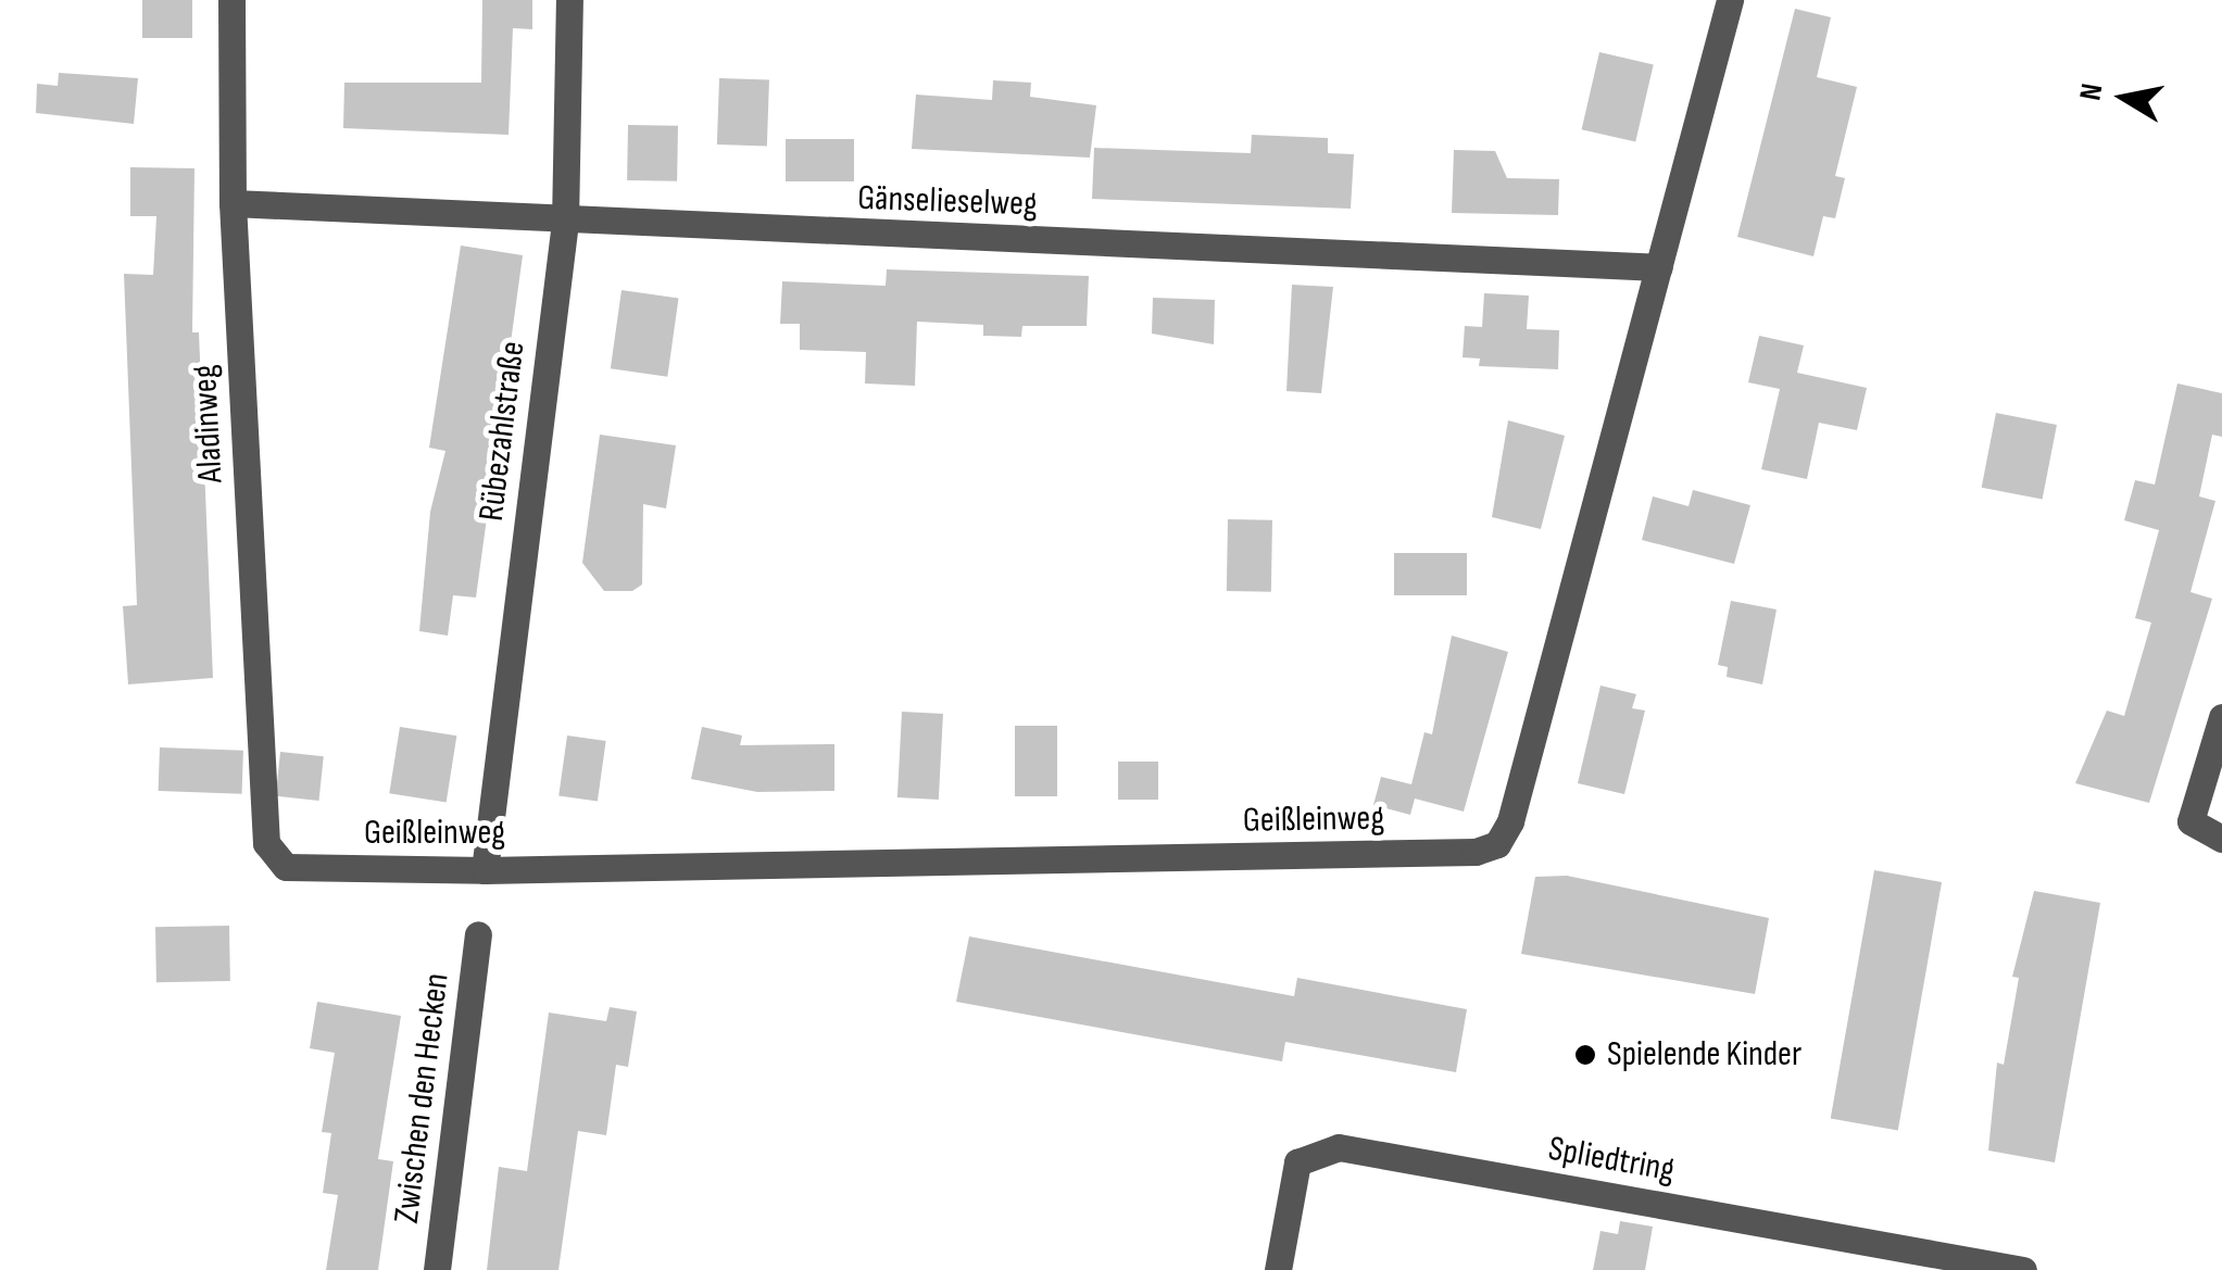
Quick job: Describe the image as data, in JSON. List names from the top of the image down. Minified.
{"streets":{"street":["Gänselieselweg","Aladinweg","Rübezahlstraße","Geißleinweg","Zwischen den Hecken","Spliedtring"]},"crossings":[["Gänselieselweg","Aladinweg"],["Gänselieselweg","Rübezahlstraße"],["Gänselieselweg","Geißleinweg"],["Aladinweg","Geißleinweg"],["Rübezahlstraße","Geißleinweg"]],"places":["Spielende Kinder"],"north":"left"}
